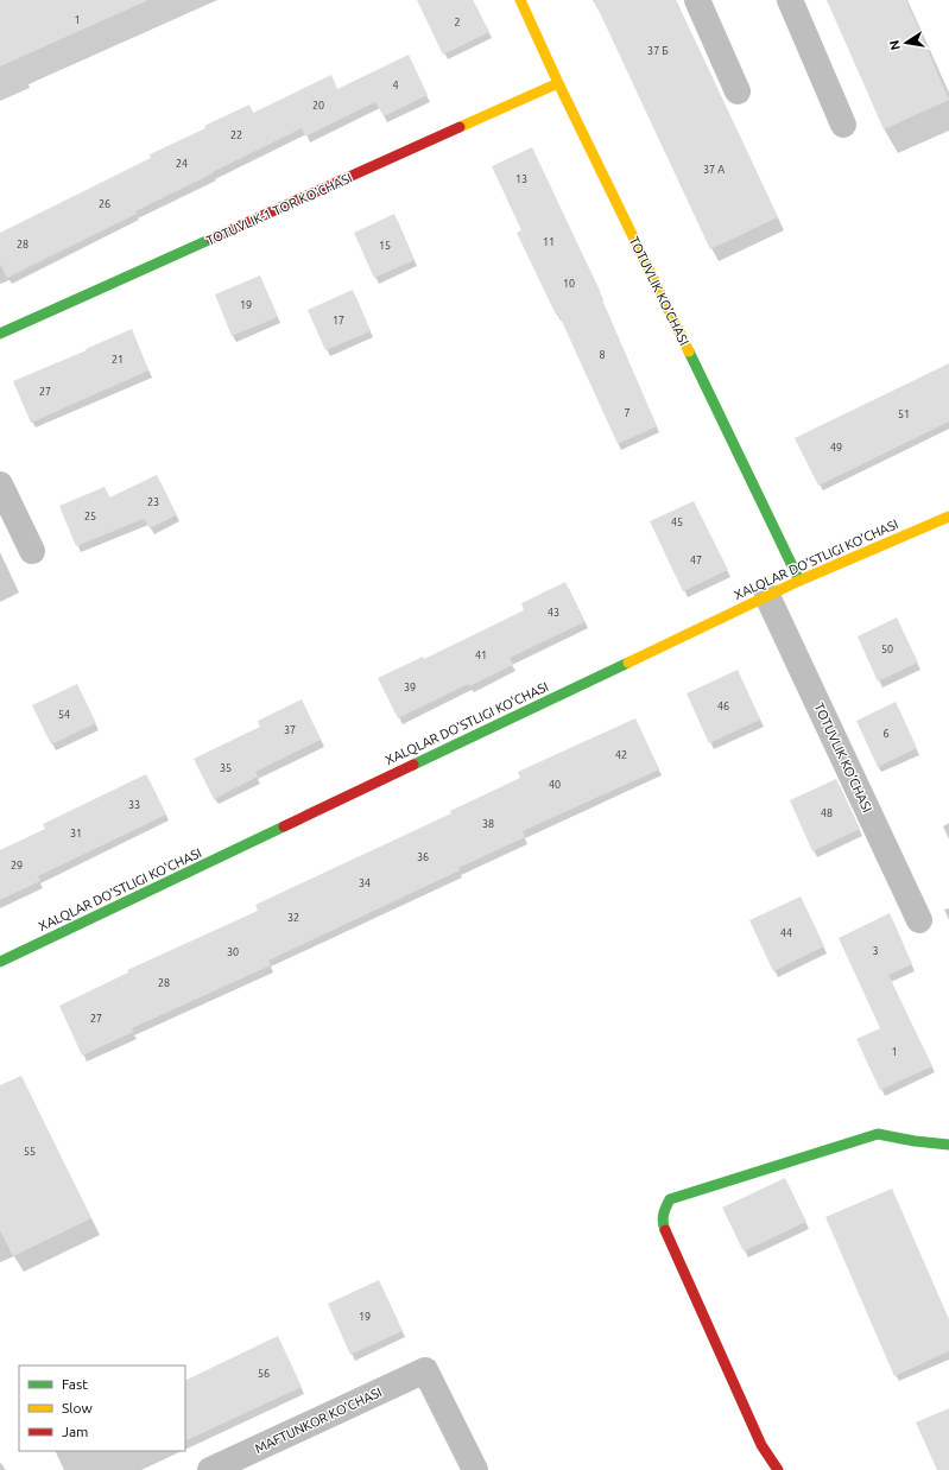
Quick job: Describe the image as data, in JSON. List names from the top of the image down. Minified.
{"streets":{"street":["TOTUVLIK-1 TOR KO'CHASI","TOTUVLIK KO'CHASI","XALQLAR DO'STLIGI KO'CHASI","MAFTUNKOR KO'CHASI"]},"crossings":[["TOTUVLIK-1 TOR KO'CHASI","TOTUVLIK KO'CHASI"],["TOTUVLIK KO'CHASI","XALQLAR DO'STLIGI KO'CHASI"]],"house_numbers":["1","2","37 Б","4","20","22","24","37 А","13","26","11","28","15","10","19","17","8","21","27","7","51","49","23","25","45","47","43","50","41","39","46","54","37","6","42","35","40","33","48","38","31","36","29","34","32","44","3","30","28","27","1","55","19","56"],"legend":["Fast","Slow","Jam"],"north":"left"}
